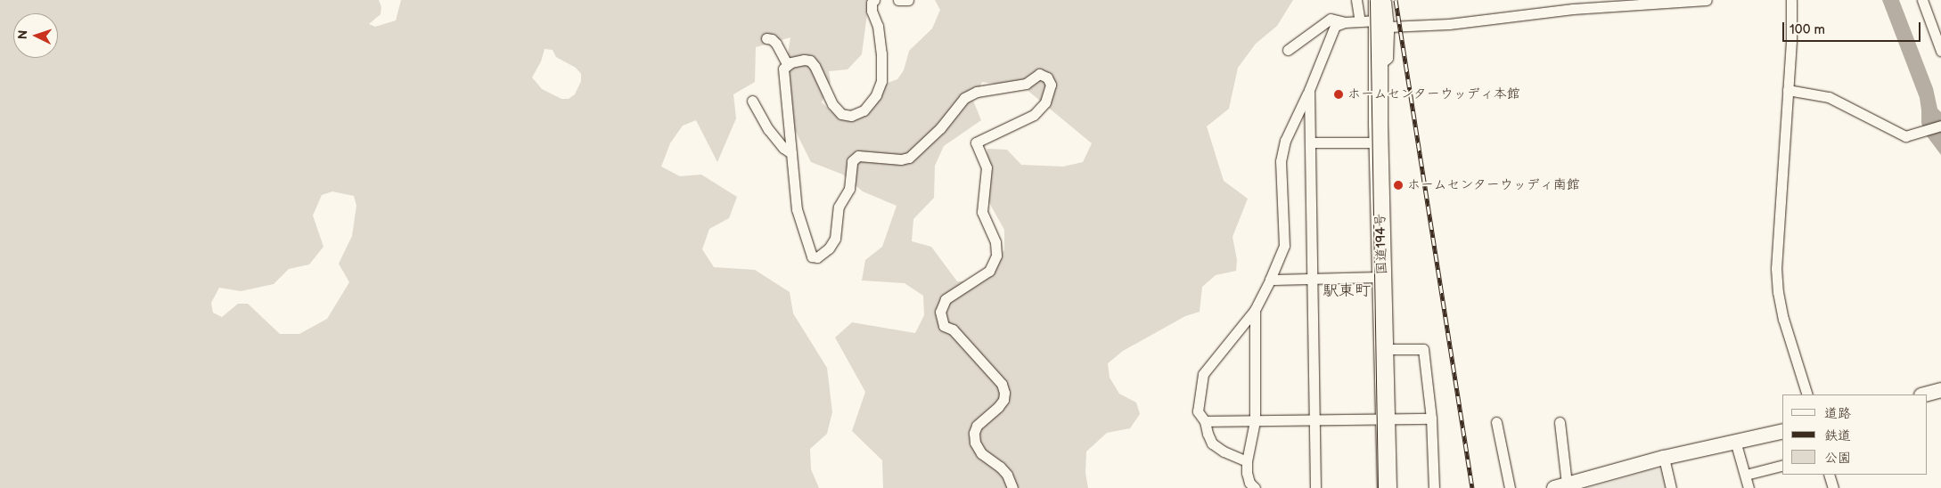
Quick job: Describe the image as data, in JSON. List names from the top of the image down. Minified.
{"streets":{"highway":["国道194号"]},"districts":["駅東町"],"places":["ホームセンターウッディ本館","ホームセンターウッディ南館"],"legend":["道路","鉄道","公園"],"scale_bar":"100 m","north":"left"}
